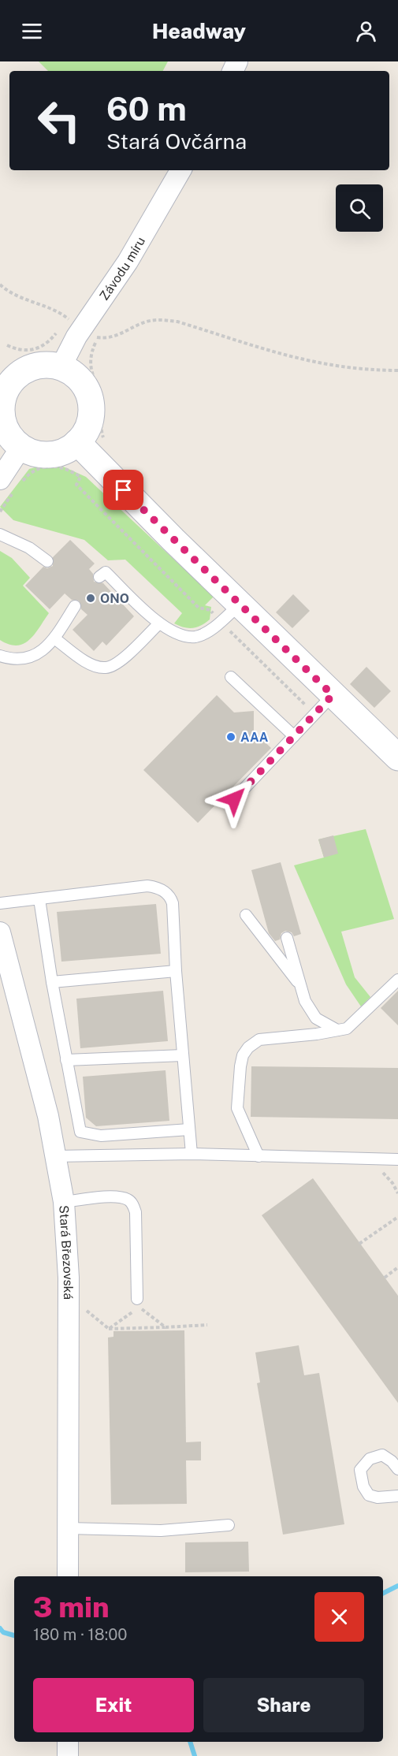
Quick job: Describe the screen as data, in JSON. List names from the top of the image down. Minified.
{"streets":{"street":["Závodu míru","Stará Březovská"]},"places":["ONO","AAA"],"page":{"header":"Headway","turn":["60 m","Stará Ovčárna"],"heading":["3 min","180 m · 18:00"],"buttons":["Exit","Share"]}}
